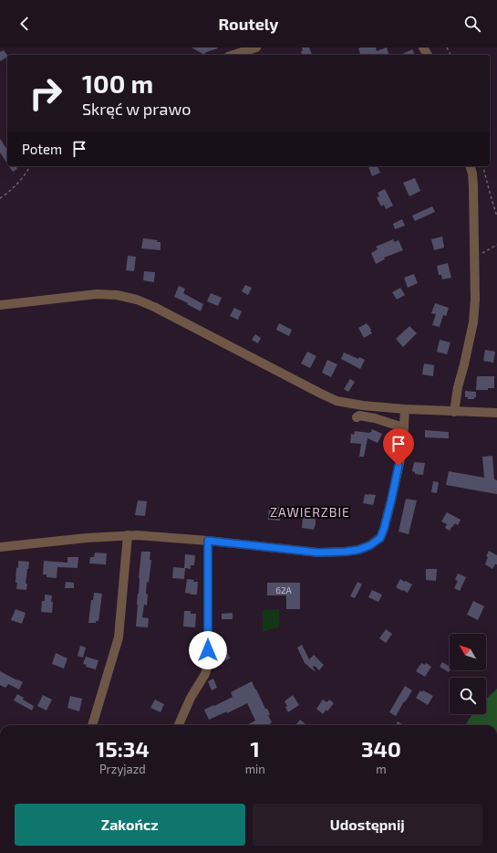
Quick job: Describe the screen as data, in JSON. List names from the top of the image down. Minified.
{"districts":["ZAWIERZBIE"],"house_numbers":["62A"],"north":"top left","page":{"header":"Routely","turn":["100 m","Skręć w prawo"],"then":"Potem","eta":["15:34","Przyjazd","1","min","340","m"],"buttons":["Zakończ","Udostępnij"]}}
